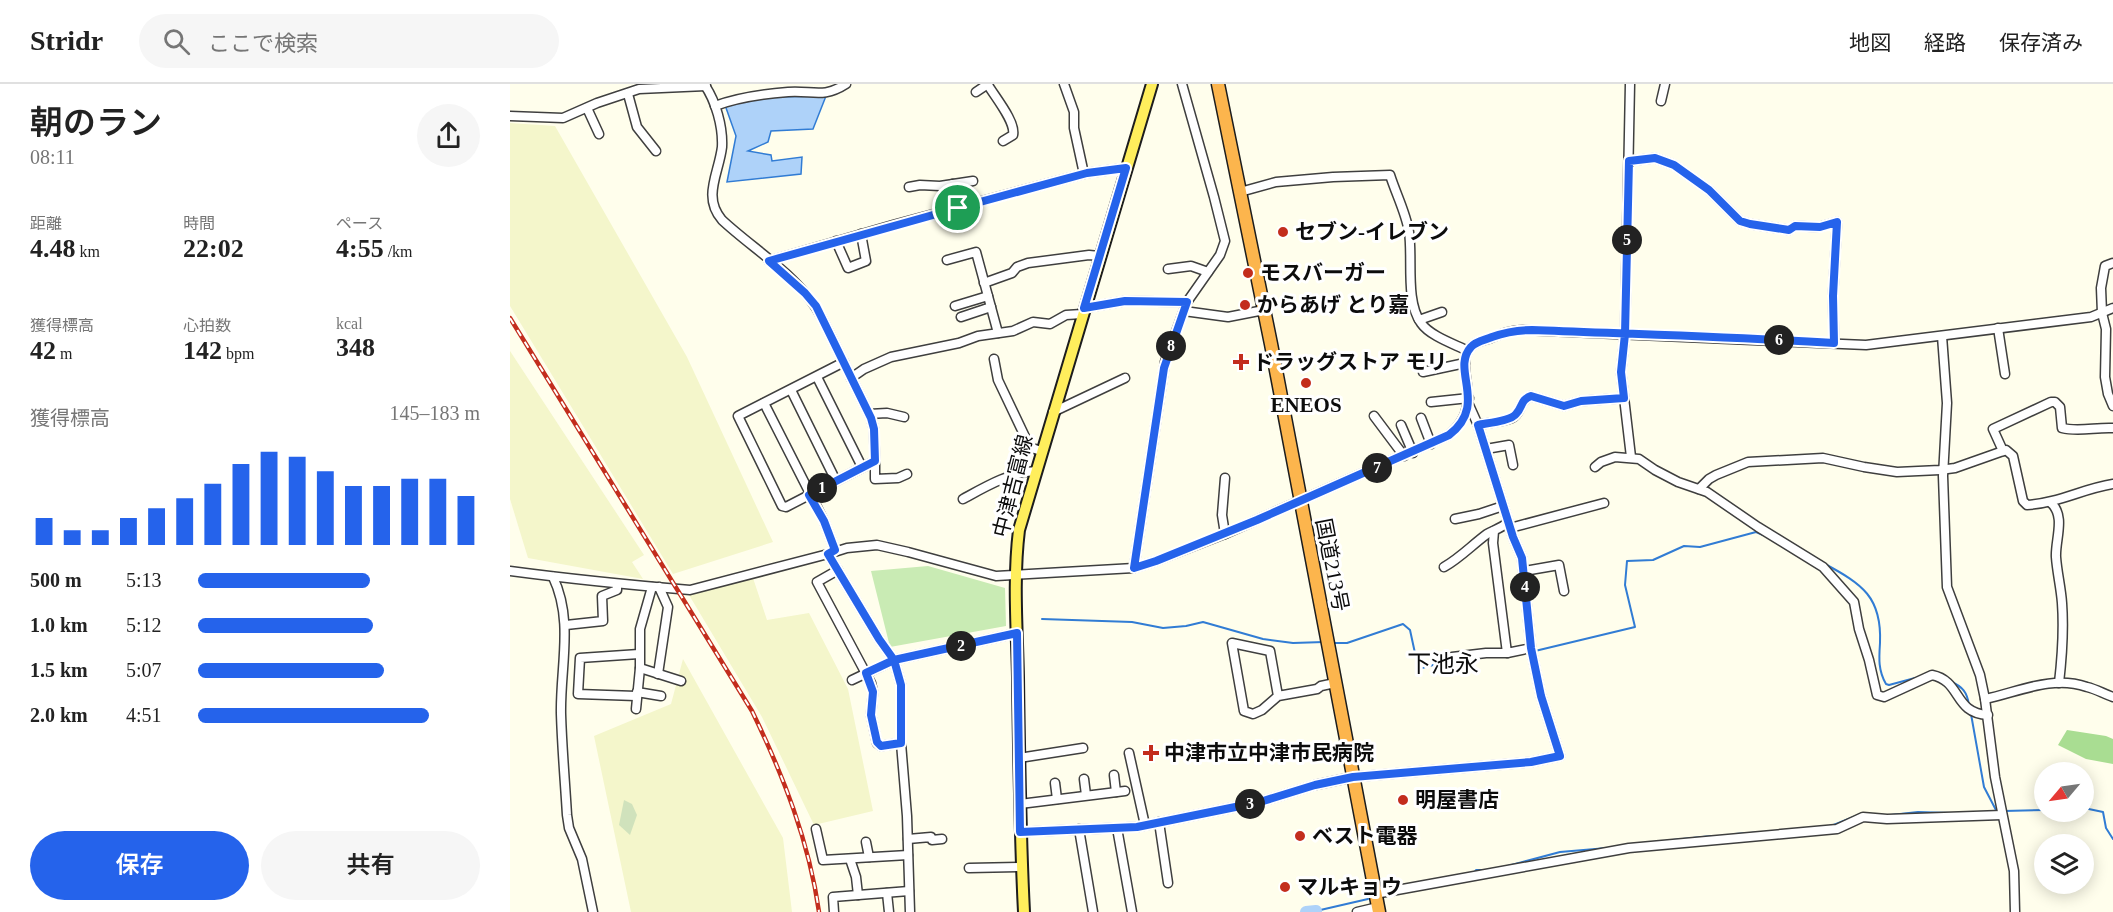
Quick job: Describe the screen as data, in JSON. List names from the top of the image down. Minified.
{"streets":{"highway":["国道213号"],"main road":["中津吉富線"]},"districts":["下池永"],"places":{"other":["セブン-イレブン","モスバーガー","からあげ とり嘉","ENEOS","明屋書店","ベスト電器","マルキョウ"],"health":["ドラッグストア モリ","中津市立中津市民病院"]},"north":"bottom left","page":{"header":"Stridr","search":"ここで検索","nav":["地図","経路","保存済み"],"heading":["朝のラン","08:11"],"stats":[["距離","4.48 km"],["時間","22:02"],["ペース","4:55 /km"],["獲得標高","42 m"],["心拍数","142 bpm"],["kcal","348"]],"pins":["5","6","8","7","1","4","2","3"],"chart":["獲得標高","145–183 m"],"list":[{"name":"500 m","note":"5:13"},{"name":"1.0 km","note":"5:12"},{"name":"1.5 km","note":"5:07"},{"name":"2.0 km","note":"4:51"}],"buttons":["保存","共有"]}}
